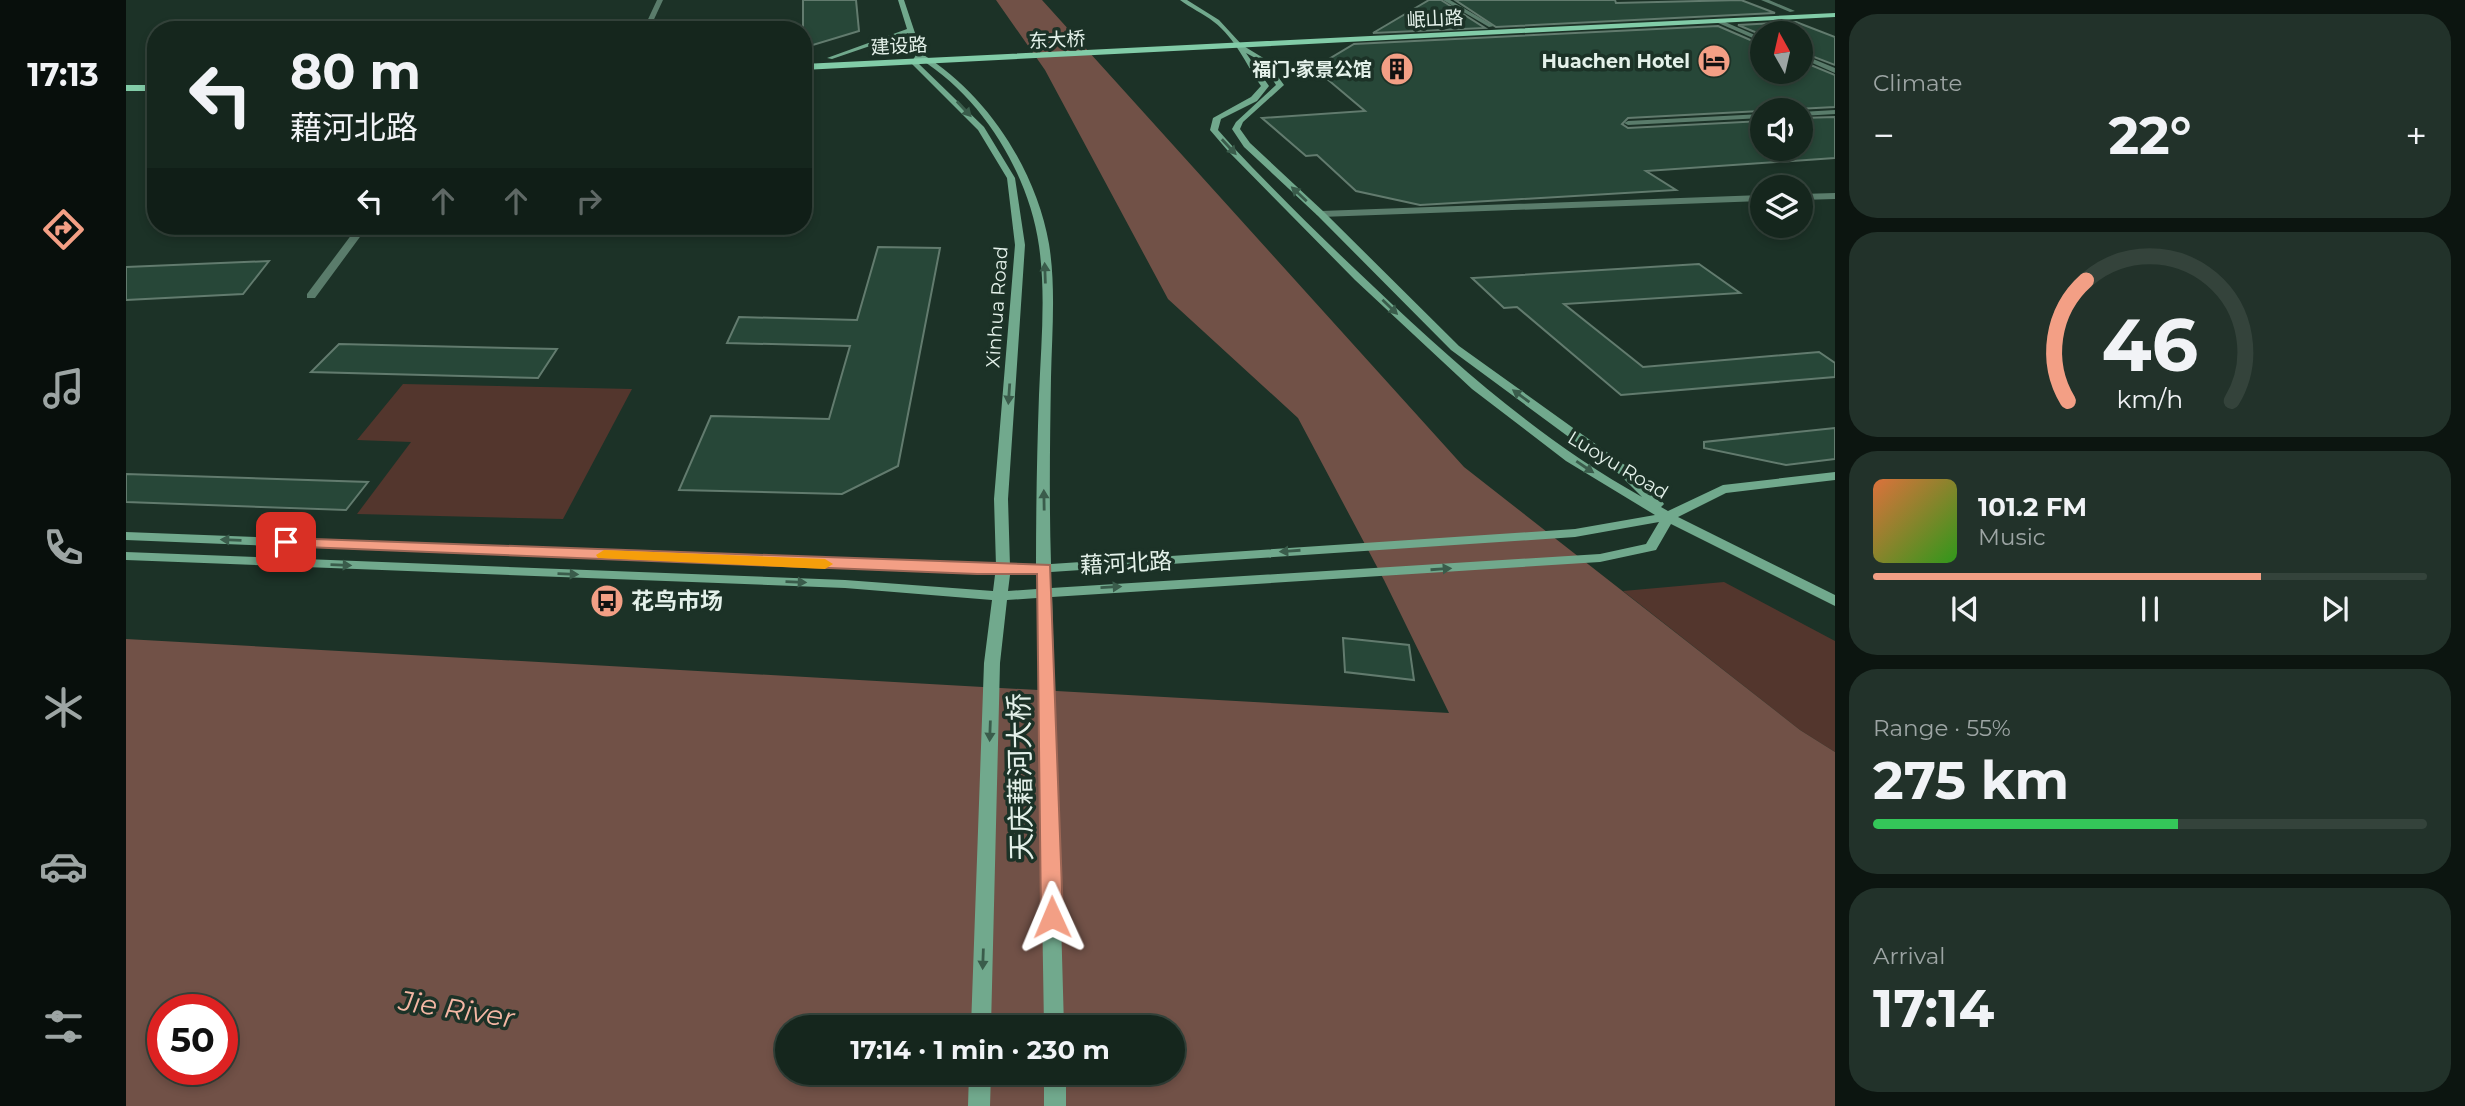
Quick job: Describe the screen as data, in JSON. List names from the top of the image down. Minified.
{"streets":{"main road":["岷山路","东大桥","建设路","Xinhua Road","Luoyu Road","藉河北路","天庆藉河大桥"]},"crossings":[["岷山路","东大桥"],["岷山路","Luoyu Road"],["东大桥","建设路"],["东大桥","Luoyu Road"],["建设路","Xinhua Road"],["Xinhua Road","藉河北路"],["Xinhua Road","天庆藉河大桥"],["Luoyu Road","藉河北路"],["藉河北路","天庆藉河大桥"]],"water":["Jie River"],"places":{"hotel":["Huachen Hotel"],"building":["福门·家景公馆"],"bus stop":["花鸟市场"]},"north":"top","page":{"tabs":"17:13","tile":["Climate",["Range · 55%","275 km"],["Arrival","17:14"]],"turn":["80 m","藉河北路"],"heat":["−","22°","+"],"song":["101.2 FM","Music"],"limit":"50","trip":"17:14 · 1 min · 230 m","gauge":["46","km/h"]}}
